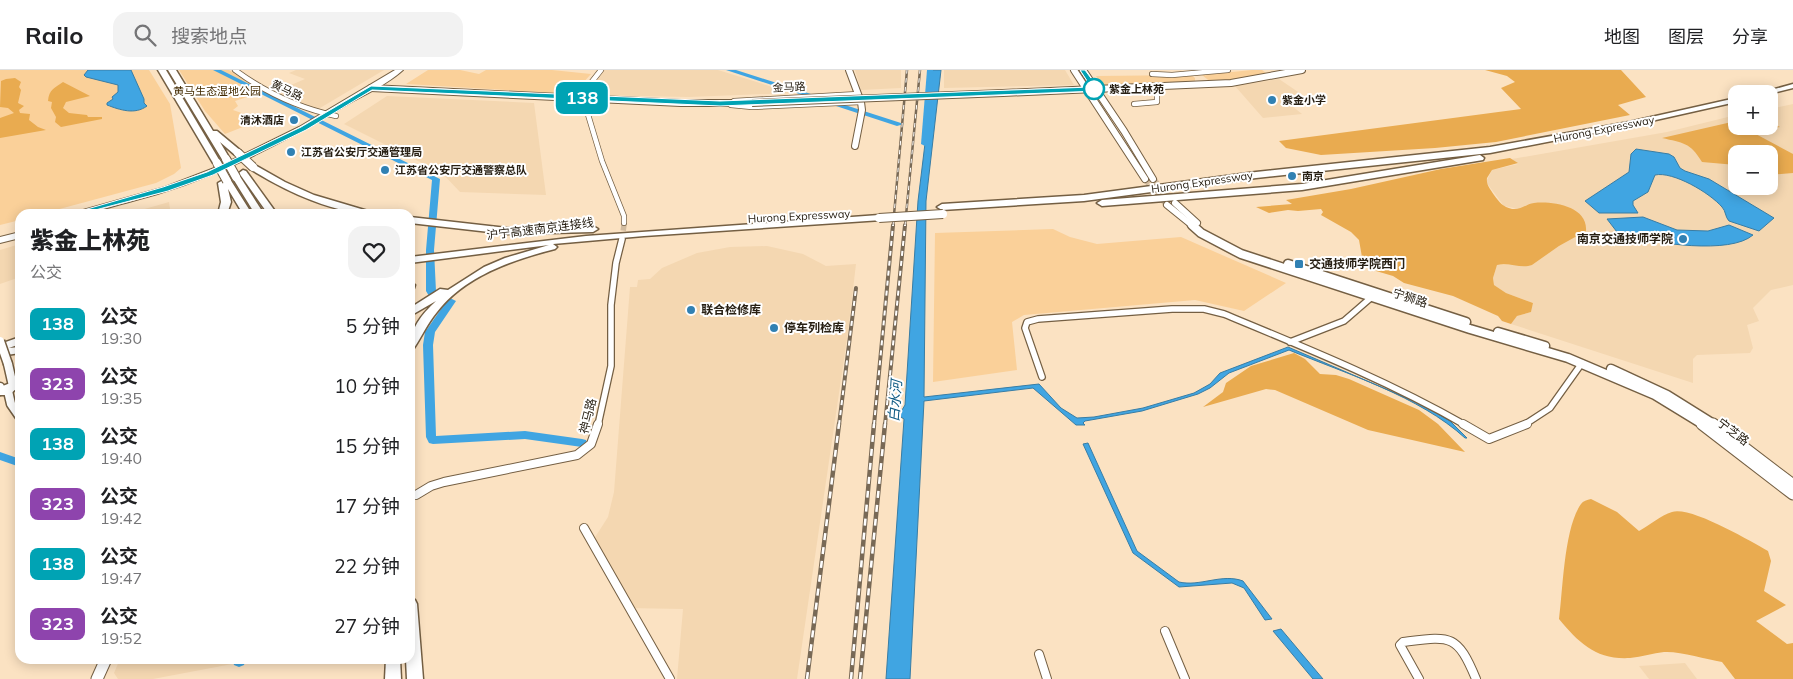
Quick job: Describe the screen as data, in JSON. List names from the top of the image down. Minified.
{"streets":{"highway":["Hurong Expressway","沪宁高速南京连接线"],"main road":["金马路","宁狮路","宁芝路"],"street":["黄马路","神马路"]},"crossings":[["Hurong Expressway","沪宁高速南京连接线"],["宁狮路","宁芝路"]],"water":["白水河"],"parks":["黄马生态湿地公园"],"places":{"other":["紫金上林苑","紫金小学","清沐酒店","江苏省公安厅交通管理局","江苏省公安厅交通警察总队","南京","南京交通技师学院","联合检修库","停车列检库"],"transit":["交通技师学院西门"]},"lines":["bus line 138"],"page":{"header":"Railo","search":"搜索地点","nav":["地图","图层","分享"],"on_map":"138","map_buttons":["+","−"],"heading":["紫金上林苑","公交"],"list":[{"mark":"138","name":"公交","note":"19:30","value":"5 分钟"},{"mark":"323","name":"公交","note":"19:35","value":"10 分钟"},{"mark":"138","name":"公交","note":"19:40","value":"15 分钟"},{"mark":"323","name":"公交","note":"19:42","value":"17 分钟"},{"mark":"138","name":"公交","note":"19:47","value":"22 分钟"},{"mark":"323","name":"公交","note":"19:52","value":"27 分钟"}]}}
